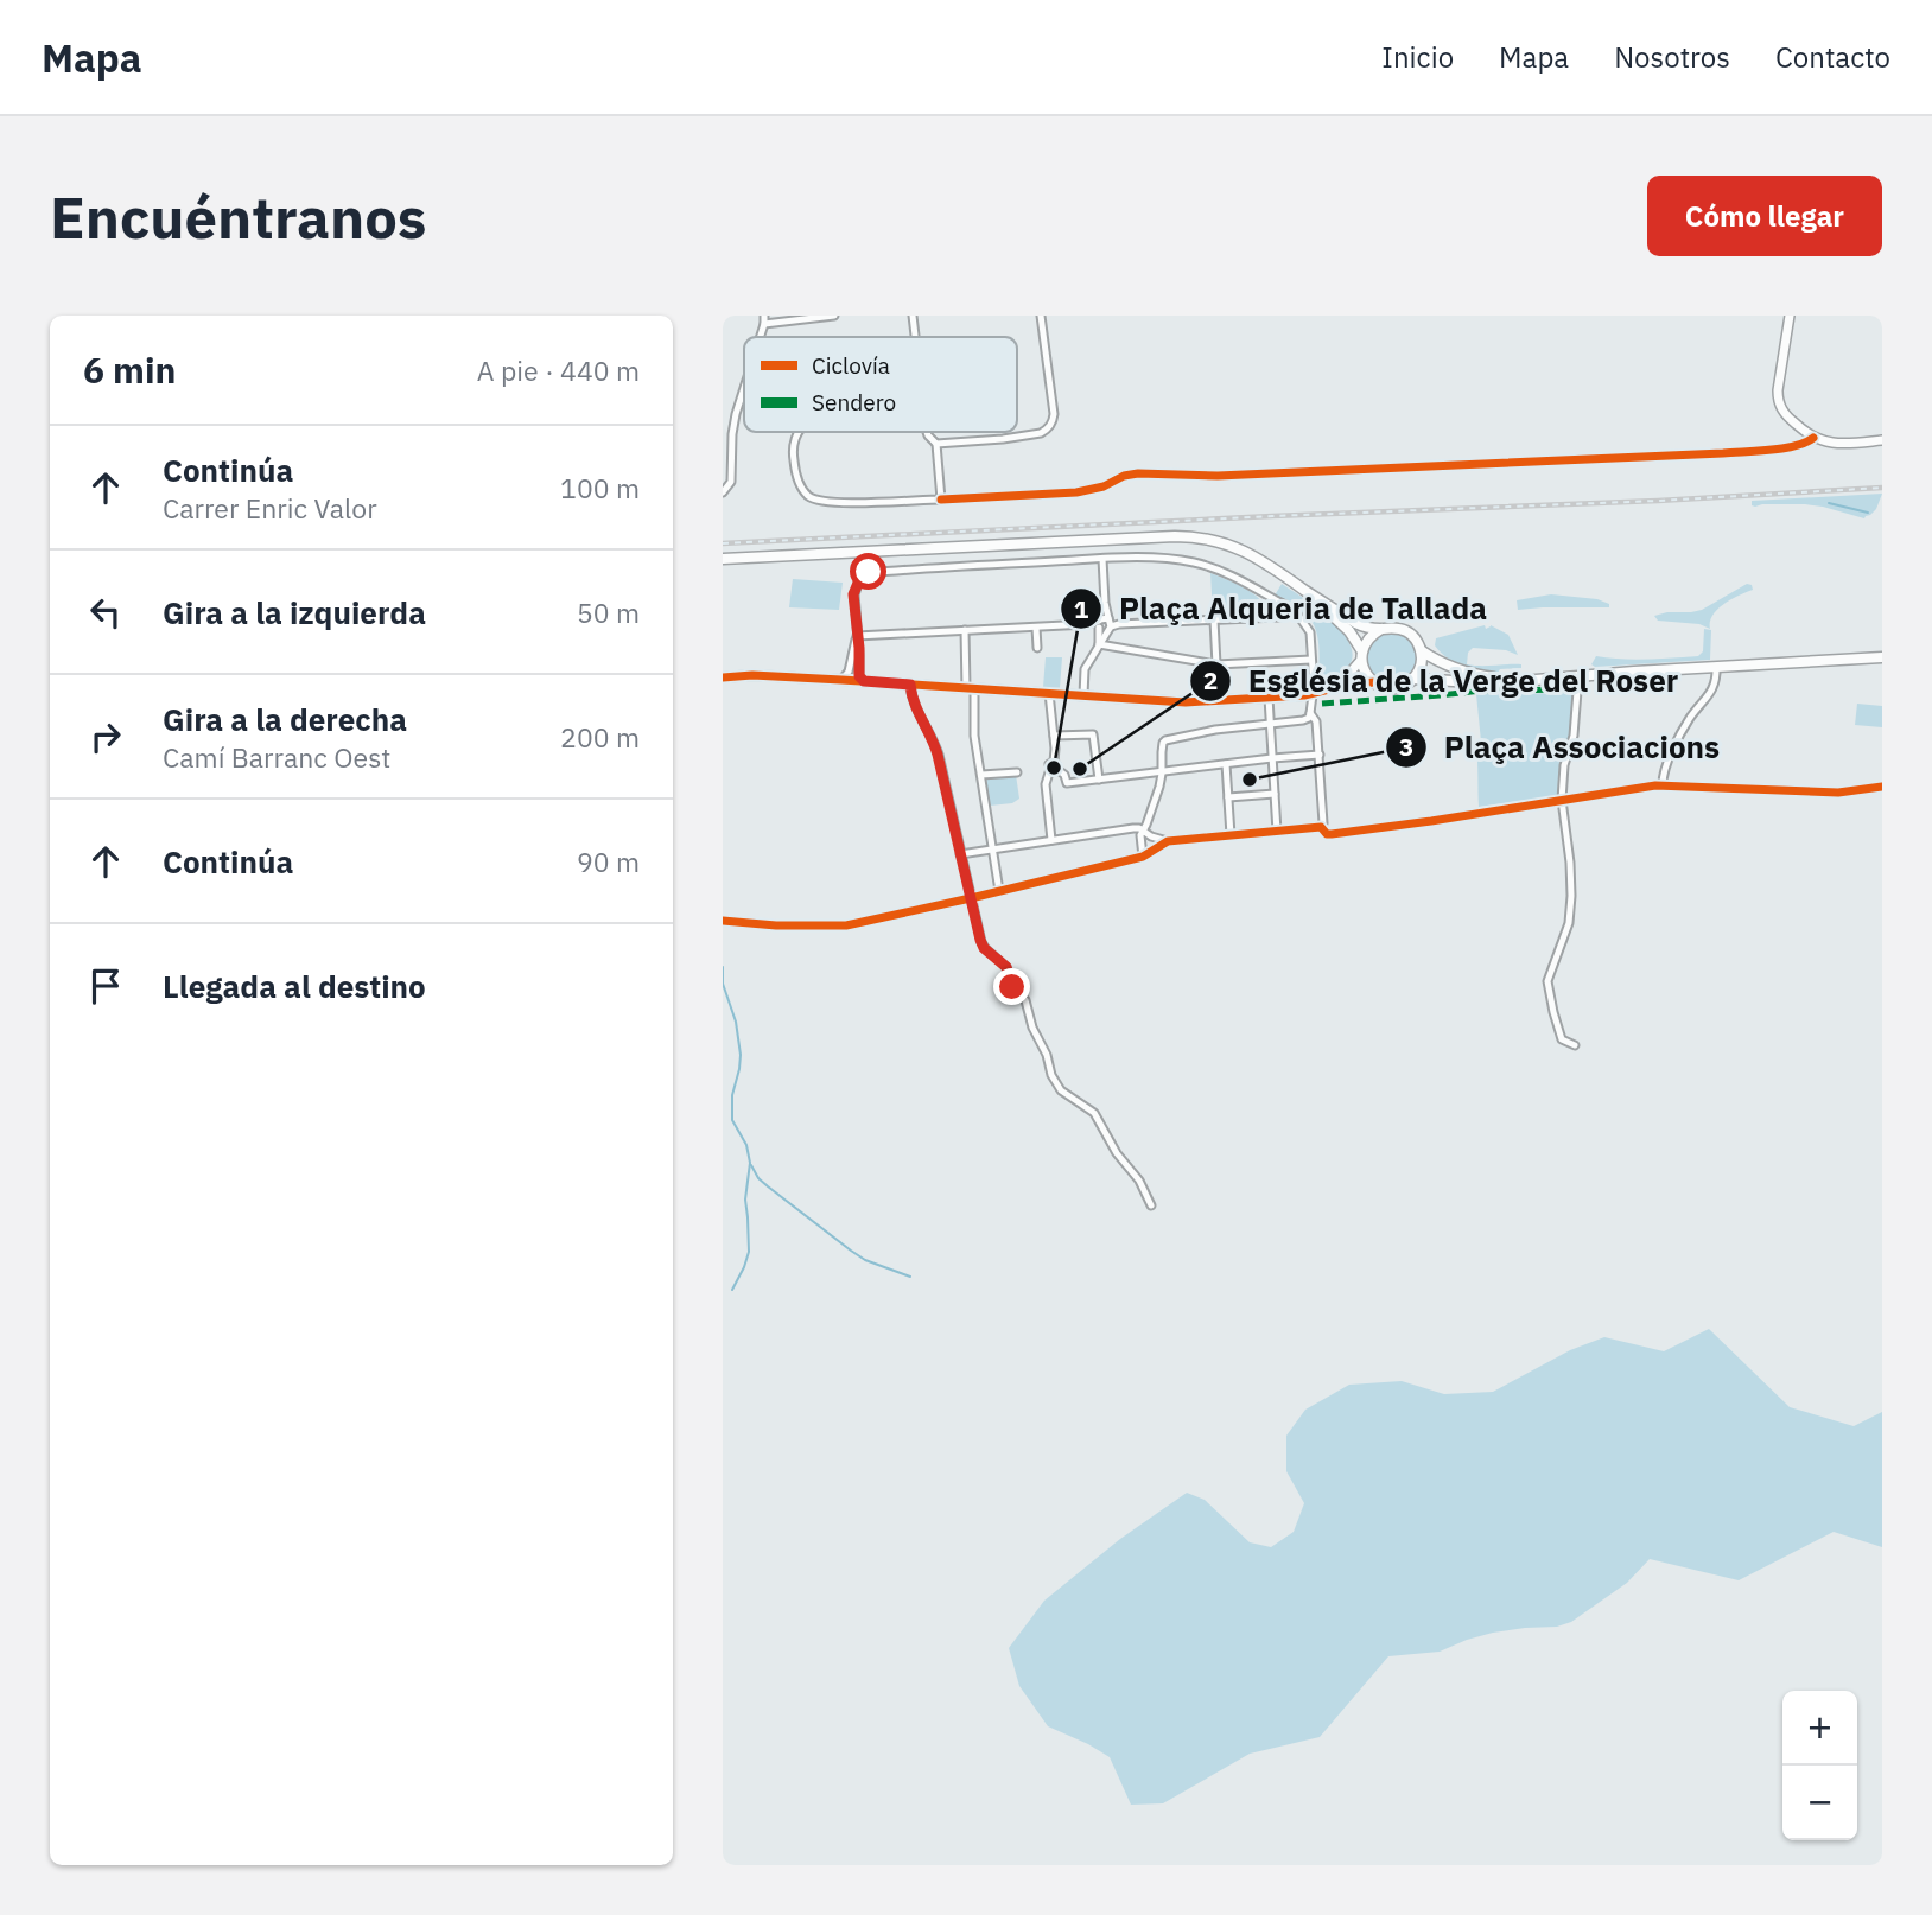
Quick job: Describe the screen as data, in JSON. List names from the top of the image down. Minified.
{"places":["Plaça Alqueria de Tallada","Església de la Verge del Roser","Plaça Associacions"],"legend":["Ciclovía","Sendero"],"page":{"header":"Mapa","nav":["Inicio","Mapa","Nosotros","Contacto"],"buttons":"Cómo llegar","title":"Encuéntranos","heading":["6 min","A pie · 440 m"],"list":[["Continúa","Carrer Enric Valor","100 m"],["Gira a la izquierda","50 m"],["Gira a la derecha","Camí Barranc Oest","200 m"],["Continúa","90 m"],"Llegada al destino"],"map_buttons":["+","−"]}}
